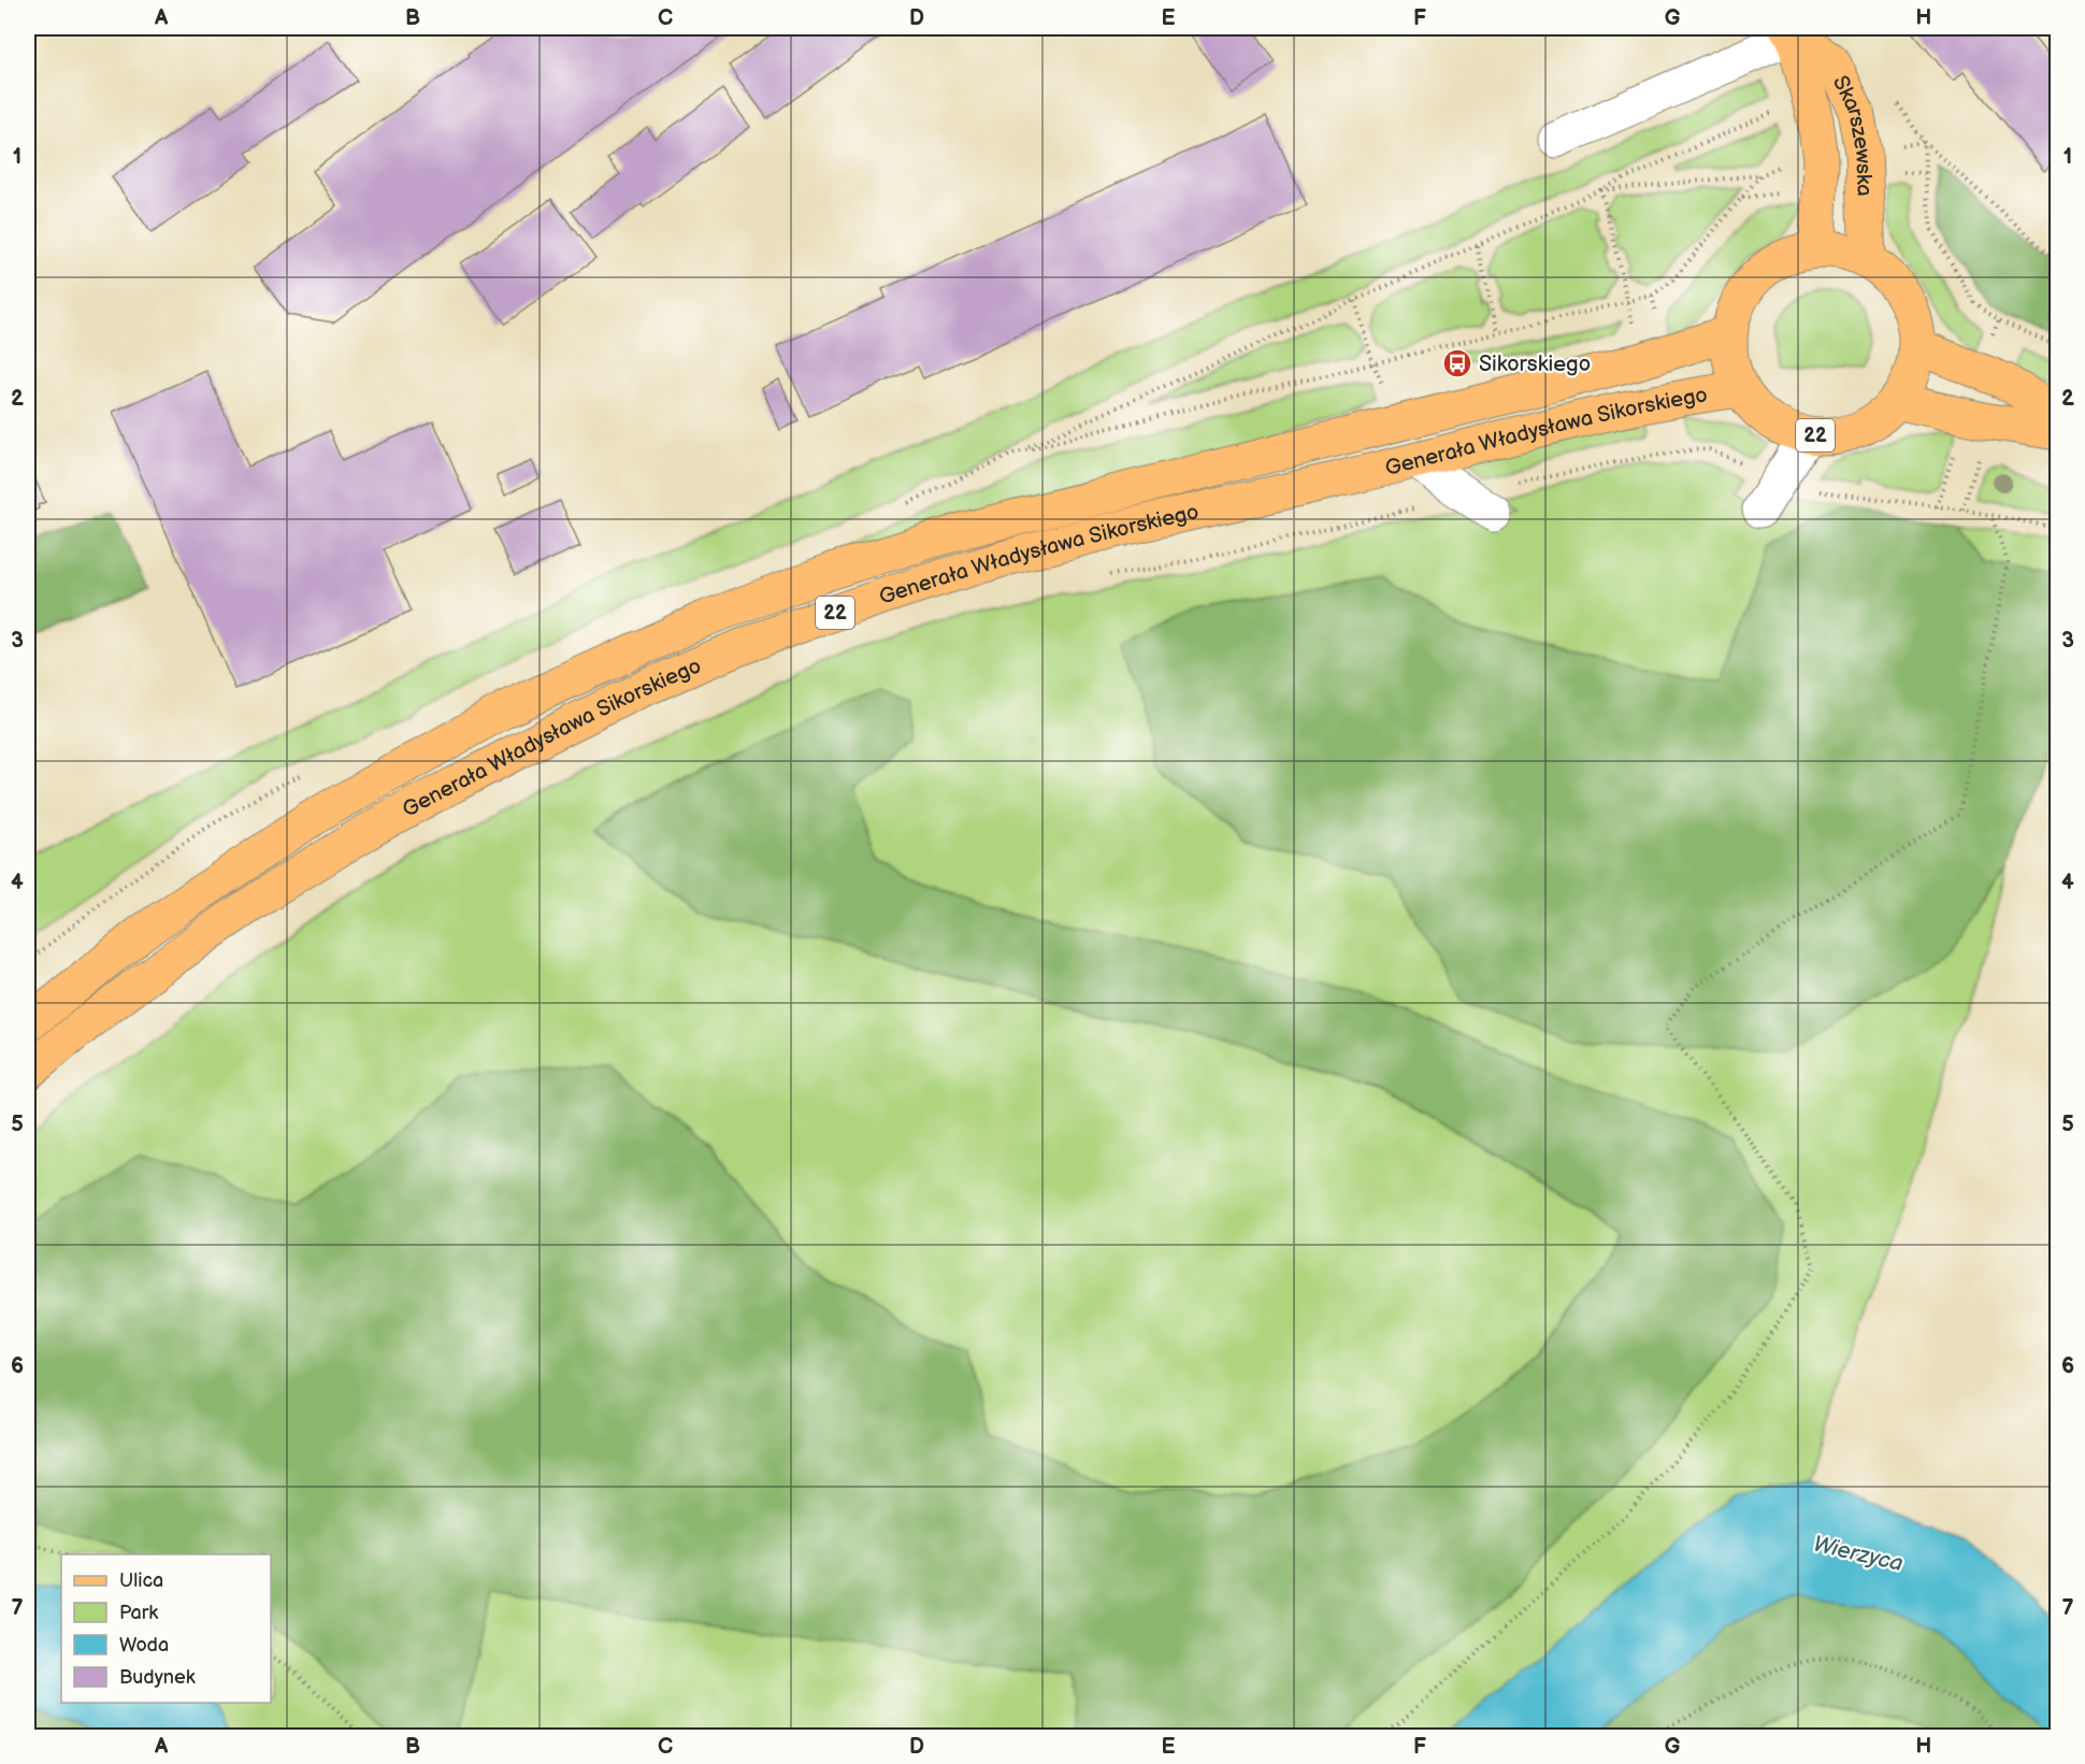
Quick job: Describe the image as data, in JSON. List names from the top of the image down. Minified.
{"streets":{"main road":["Skarszewska","Generała Władysława Sikorskiego","22"]},"crossings":[["Skarszewska","Generała Władysława Sikorskiego"],["Skarszewska","22"],["Generała Władysława Sikorskiego","22"]],"water":["Wierzyca"],"places":{"bus stop":["Sikorskiego"]},"legend":["Ulica","Park","Woda","Budynek"],"grid":{"columns":["A","B","C","D","E","F","G","H"],"rows":["1","2","3","4","5","6","7"]}}
